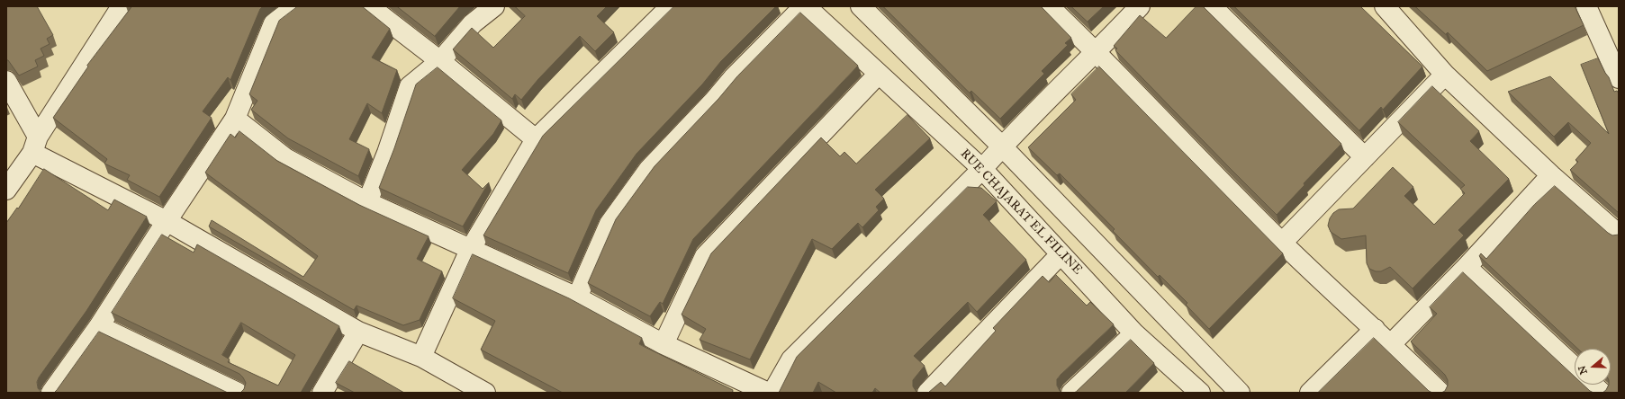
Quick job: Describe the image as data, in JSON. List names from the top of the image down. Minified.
{"streets":{"street":["RUE CHAJARAT EL FILINE"]},"north":"left"}
